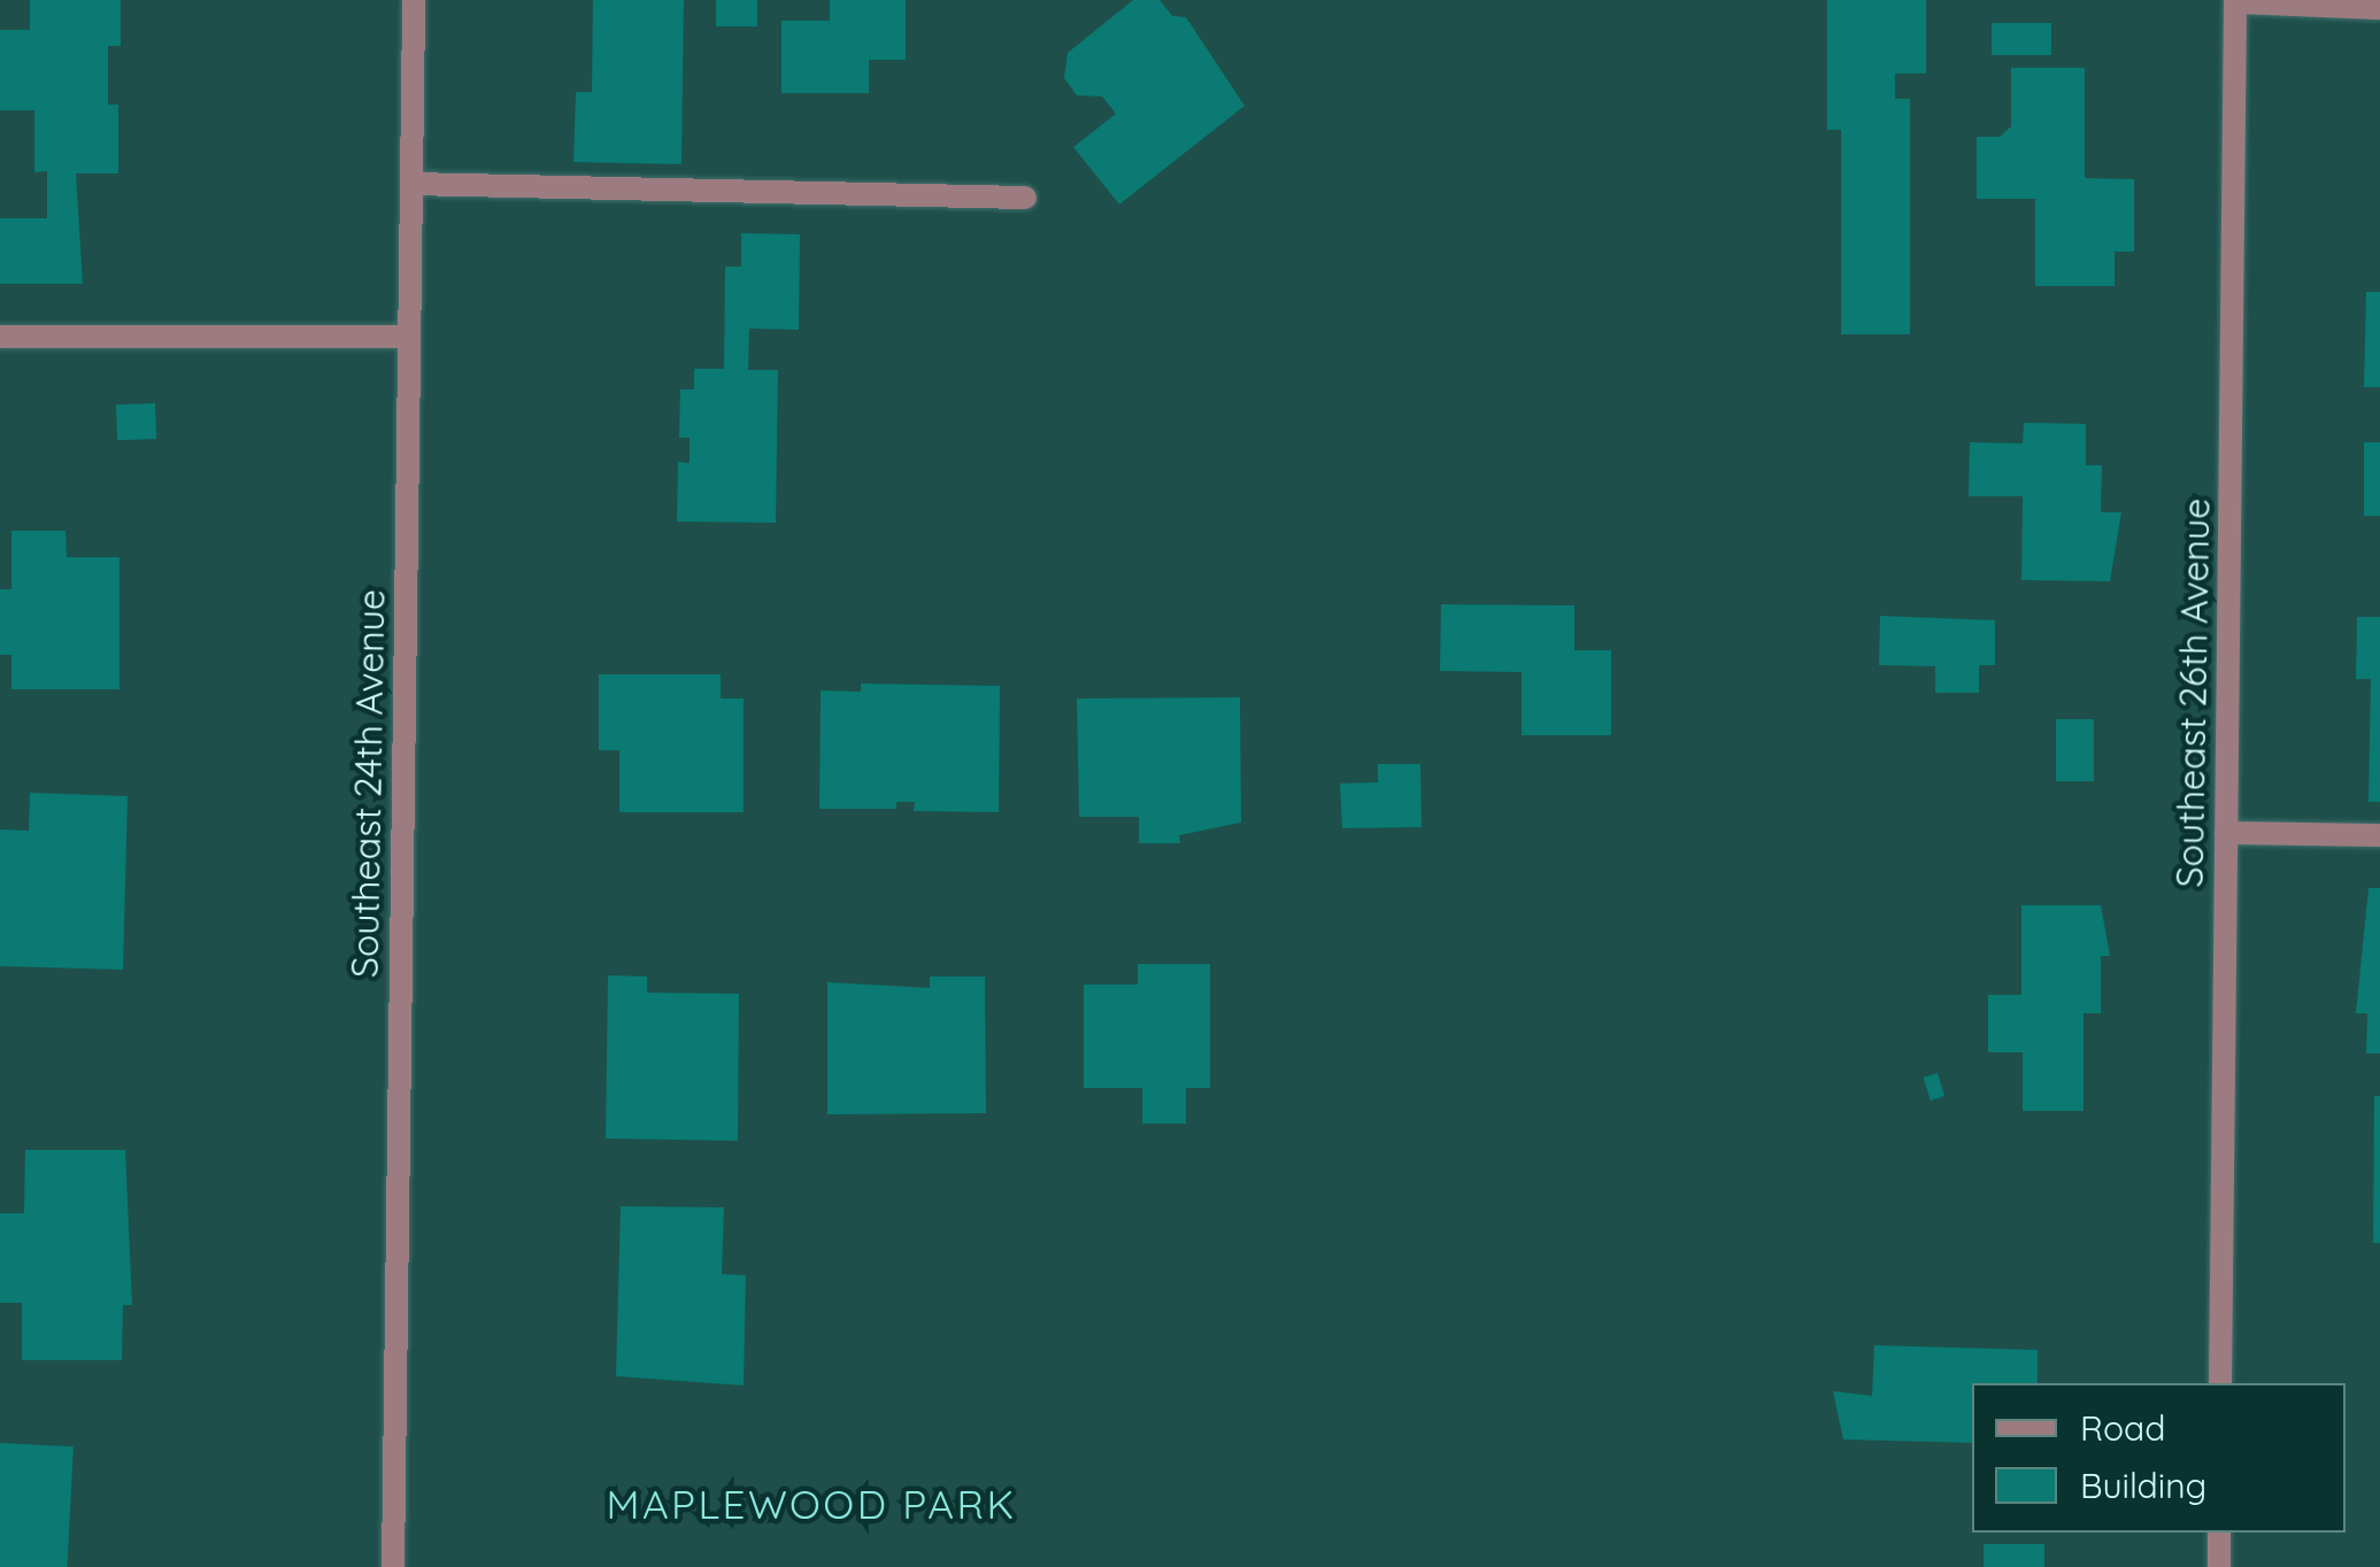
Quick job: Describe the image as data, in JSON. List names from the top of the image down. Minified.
{"streets":{"street":["Southeast 26th Avenue","Southeast 24th Avenue"]},"districts":["MAPLEWOOD PARK"],"legend":["Road","Building"]}
